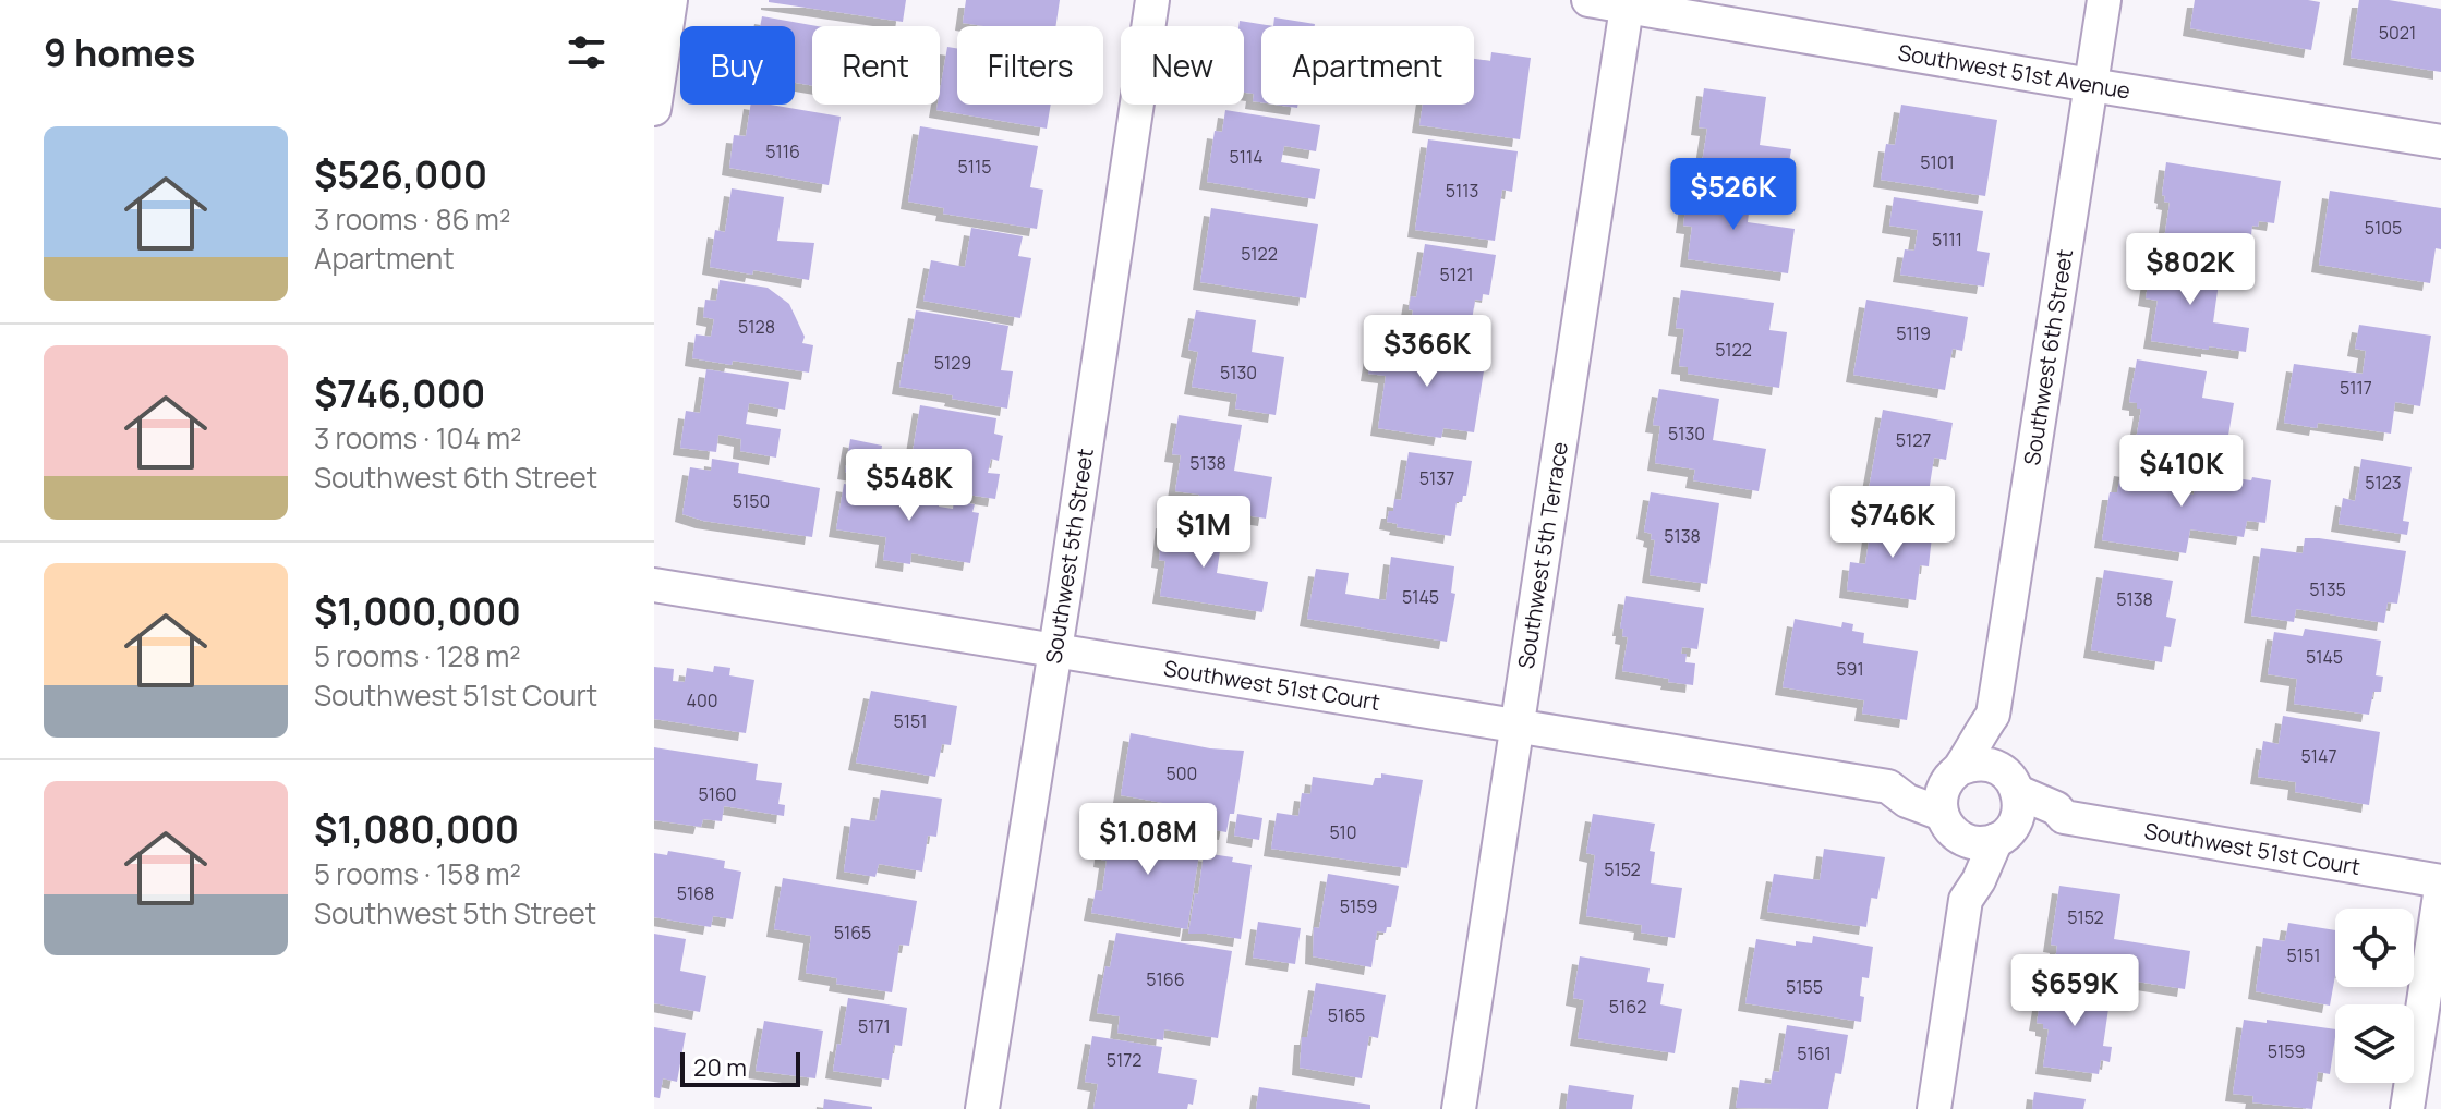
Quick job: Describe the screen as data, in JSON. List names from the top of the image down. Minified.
{"streets":{"street":["Southwest 51st Avenue","Southwest 6th Street","Southwest 5th Street","Southwest 5th Terrace","Southwest 51st Court"]},"crossings":[["Southwest 51st Avenue","Southwest 6th Street"],["Southwest 51st Avenue","Southwest 5th Terrace"],["Southwest 6th Street","Southwest 51st Court"],["Southwest 5th Street","Southwest 51st Court"],["Southwest 5th Terrace","Southwest 51st Court"]],"house_numbers":["5021","5116","5114","5101","5115","5113","5105","5111","5122","5121","5128","5119","5122","5129","5130","5117","5130","5127","5138","5137","5123","5150","5138","5135","5145","5138","5145","591","400","5151","5147","500","5160","510","5152","5168","5159","5152","5165","5151","5166","5155","5162","5165","5171","5159","5161","5172"],"scale_bar":"20 m","page":{"heading":"9 homes","chip":["Buy","Rent","Filters","New","Apartment"],"list":[{"name":"$526,000","note":"3 rooms · 86 m² · Apartment"},{"name":"$746,000","note":"3 rooms · 104 m² · Southwest 6th Street"},{"name":"$1,000,000","note":"5 rooms · 128 m² · Southwest 51st Court"},{"name":"$1,080,000","note":"5 rooms · 158 m² · Southwest 5th Street"}],"price":["$526K","$802K","$366K","$410K","$548K","$746K","$1M","$1.08M","$659K"],"scale":"20 m"}}
